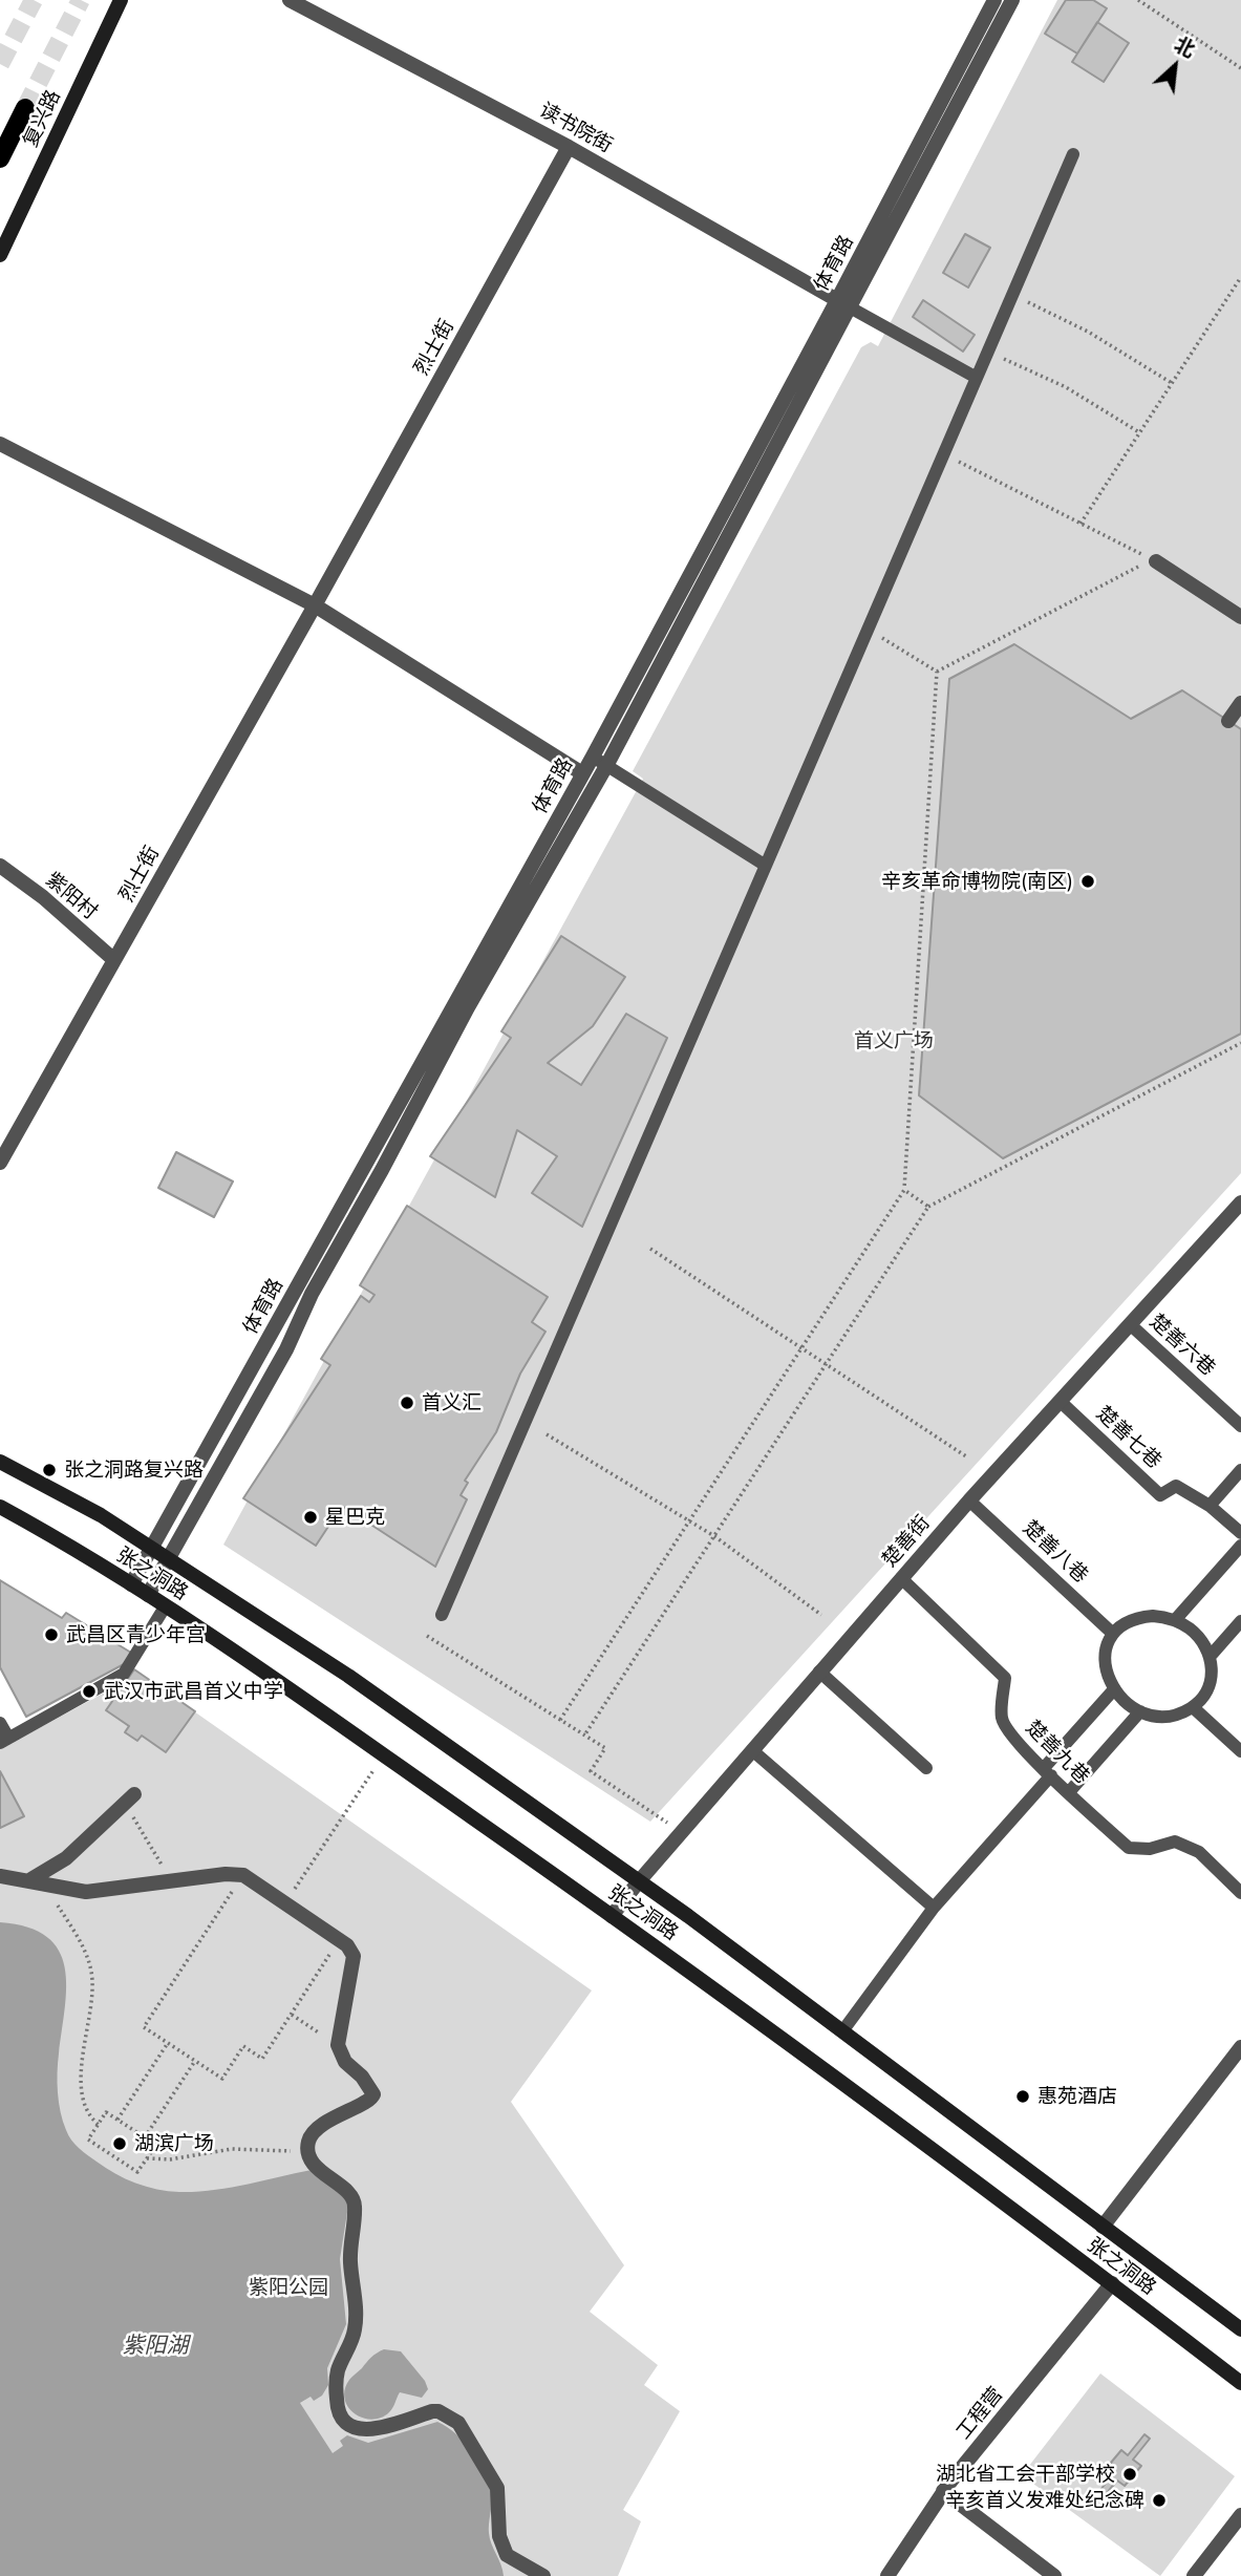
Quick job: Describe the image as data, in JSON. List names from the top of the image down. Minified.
{"streets":{"main road":["复兴路","张之洞路"],"street":["读书院街","体育路","烈士街","紫阳村","楚善街","工程营"],"lane":["楚善六巷","楚善七巷","楚善八巷","楚善九巷"]},"crossings":[["读书院街","体育路"],["读书院街","烈士街"],["体育路","张之洞路"],["烈士街","紫阳村"],["楚善六巷","楚善街"],["楚善七巷","楚善街"],["楚善街","楚善八巷"],["楚善街","张之洞路"],["楚善街","楚善九巷"],["张之洞路","工程营"]],"water":["紫阳湖"],"parks":["首义广场","紫阳公园"],"places":["辛亥革命博物院(南区)","首义汇","张之洞路复兴路","星巴克","武昌区青少年宫","武汉市武昌首义中学","惠苑酒店","湖滨广场","湖北省工会干部学校","辛亥首义发难处纪念碑"],"north":"top right"}
